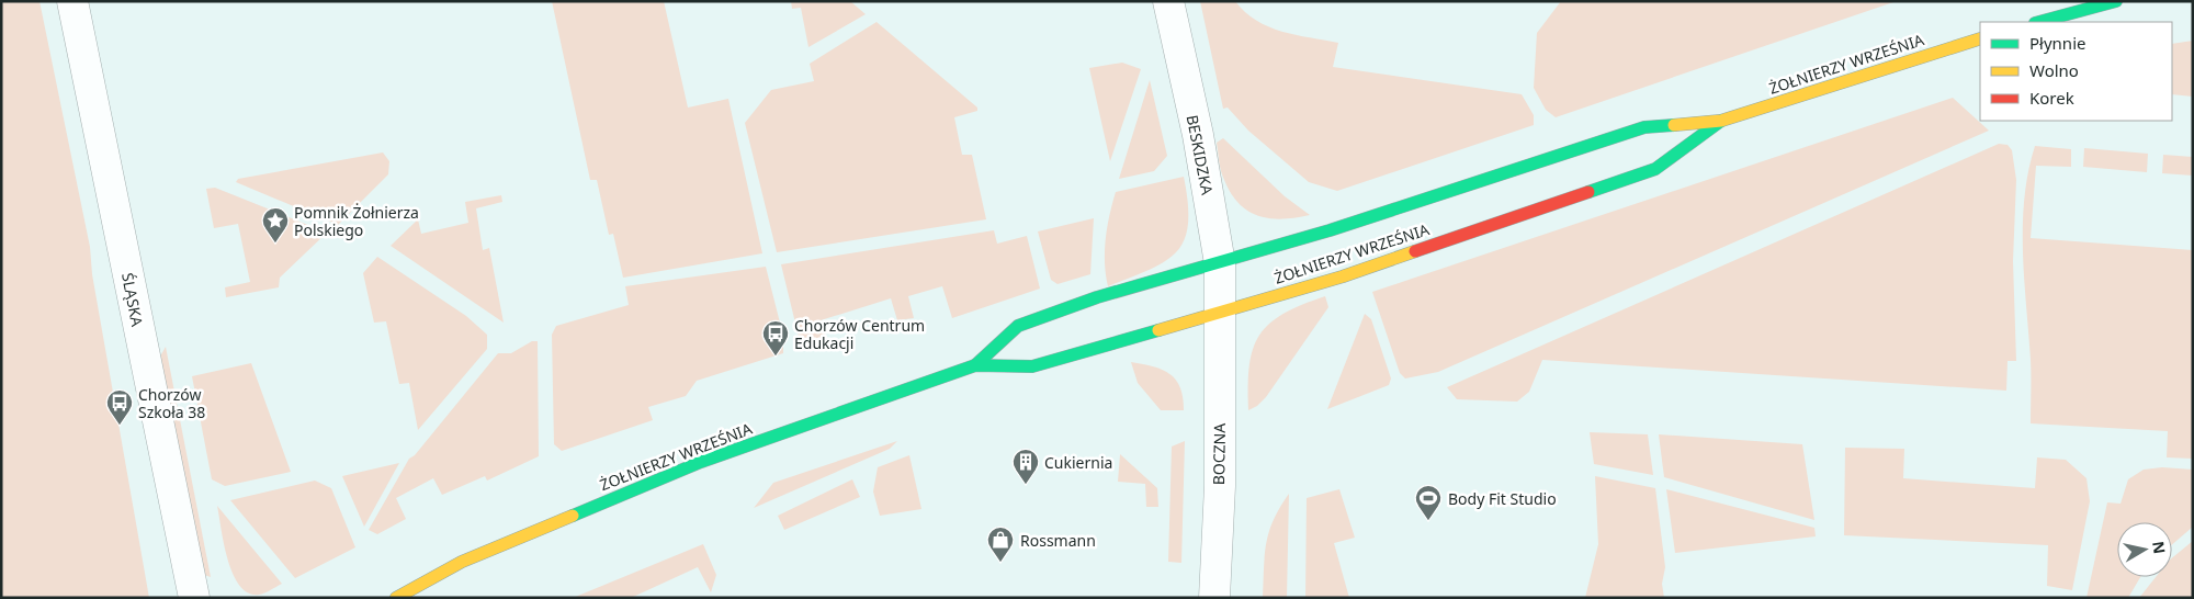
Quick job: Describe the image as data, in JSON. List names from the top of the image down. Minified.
{"streets":{"main road":["ŻOŁNIERZY WRZEŚNIA"],"street":["BESKIDZKA","ŚLĄSKA","BOCZNA"]},"crossings":[["ŻOŁNIERZY WRZEŚNIA","BESKIDZKA"],["ŻOŁNIERZY WRZEŚNIA","BOCZNA"],["BESKIDZKA","BOCZNA"]],"places":{"place":["Pomnik Żołnierza Polskiego"],"bus stop":["Chorzów Centrum Edukacji","Chorzów Szkoła 38"],"building":["Cukiernia"],"sports":["Body Fit Studio"],"shop":["Rossmann"]},"legend":["Płynnie","Wolno","Korek"],"north":"right"}
